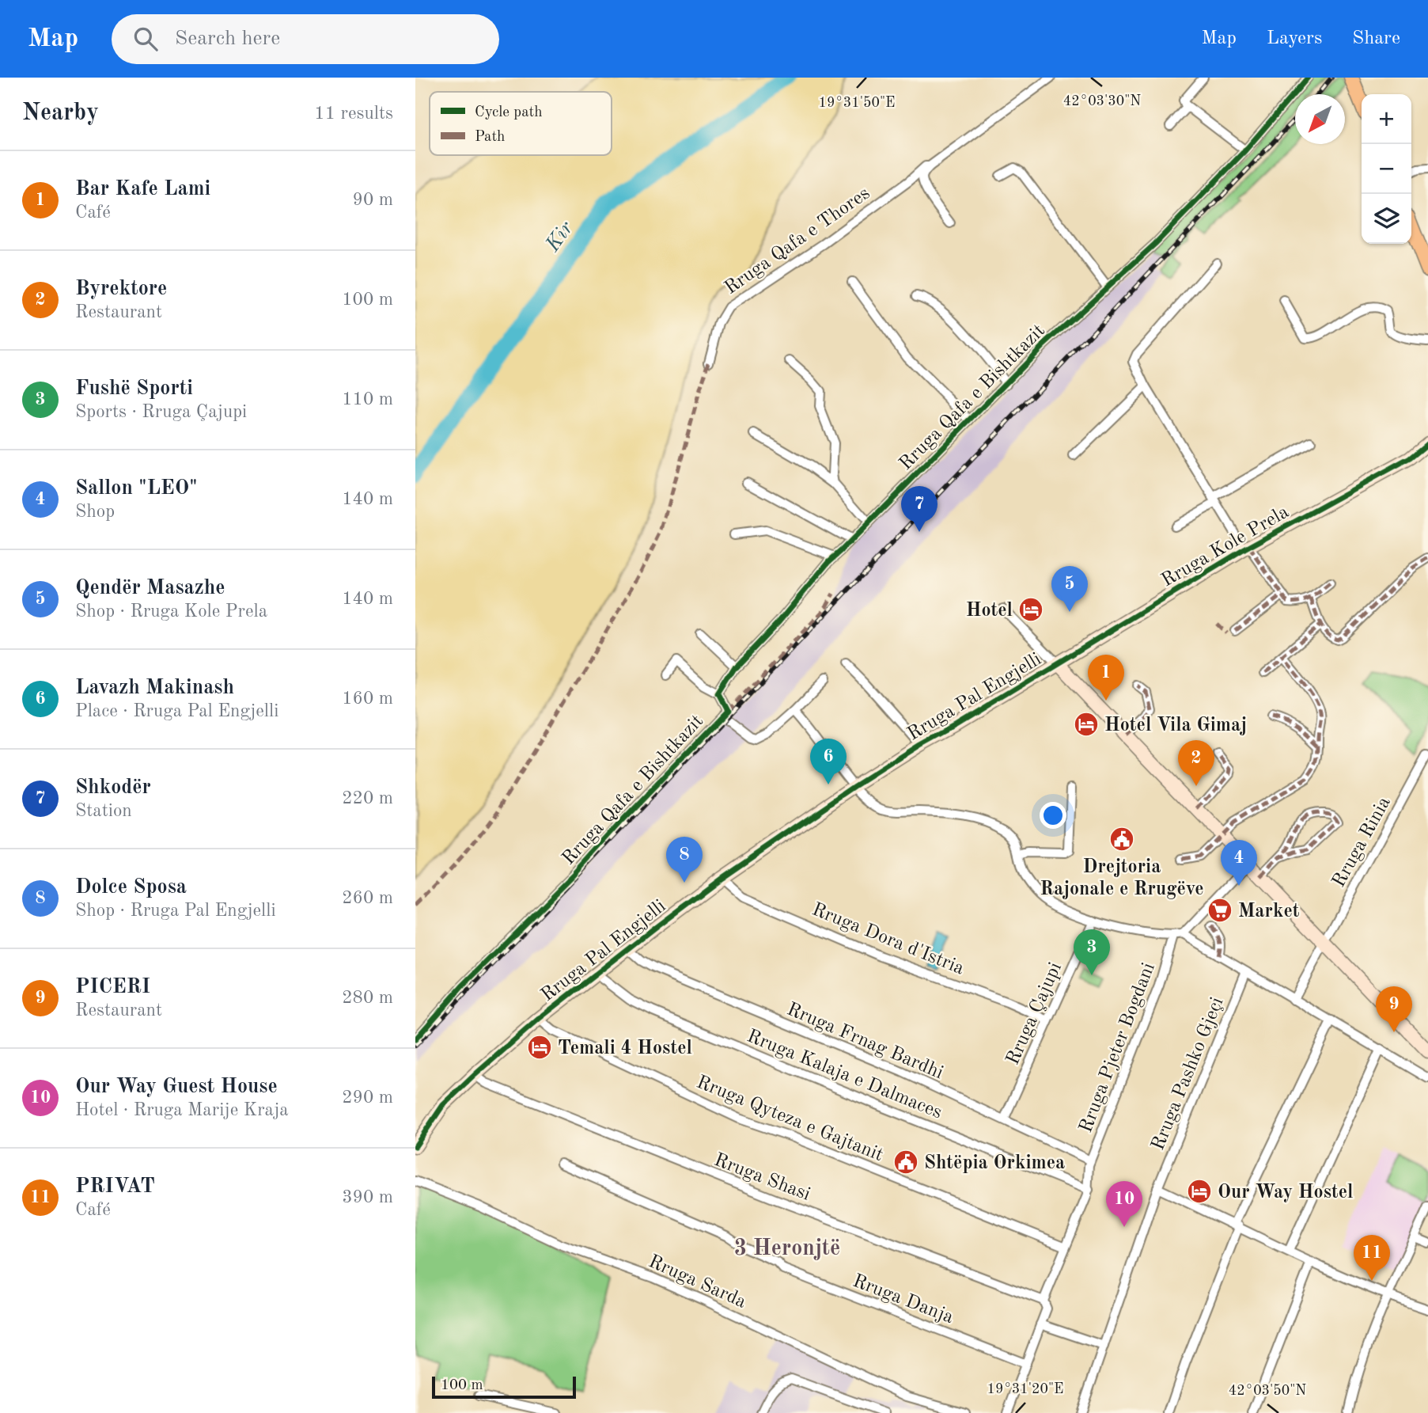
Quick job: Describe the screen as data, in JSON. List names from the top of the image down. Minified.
{"streets":{"main road":["Rruga Kole Prela","Rruga Pal Engjelli"],"street":["Rruga Qafa e Thores","Rruga Qafa e Bishtkazit","Rruga Rinia","Rruga Dora d'Istria","Rruga Çajupi","Rruga Frnag Bardhi","Rruga Pjeter Bogdani","Rruga Kalaja e Dalmaces","Rruga Pashko Gjeçi","Rruga Qyteza e Gajtanit","Rruga Shasi","Rruga Sarda","Rruga Danja"]},"crossings":[["Rruga Kole Prela","Rruga Pal Engjelli"],["Rruga Pal Engjelli","Rruga Dora d'Istria"],["Rruga Pal Engjelli","Rruga Frnag Bardhi"],["Rruga Pal Engjelli","Rruga Kalaja e Dalmaces"],["Rruga Pal Engjelli","Rruga Qyteza e Gajtanit"],["Rruga Pal Engjelli","Rruga Shasi"],["Rruga Dora d'Istria","Rruga Çajupi"],["Rruga Çajupi","Rruga Frnag Bardhi"],["Rruga Frnag Bardhi","Rruga Pjeter Bogdani"],["Rruga Pjeter Bogdani","Rruga Kalaja e Dalmaces"],["Rruga Pjeter Bogdani","Rruga Qyteza e Gajtanit"],["Rruga Pjeter Bogdani","Rruga Shasi"],["Rruga Pjeter Bogdani","Rruga Danja"]],"districts":["3 Heronjtë"],"water":["Kir"],"places":{"hotel":["Hotel","Hotel Vila Gimaj","Temali 4 Hostel","Our Way Hostel"],"public building":["Drejtoria Rajonale e Rrugëve","Shtëpia Orkimea"],"supermarket":["Market"]},"legend":["Cycle path","Path"],"scale_bar":"100 m","north":"bottom left","page":{"header":"Map","search":"Search here","nav":["Map","Layers","Share"],"heading":["Nearby","11 results"],"map_buttons":["+","−"],"list":[{"mark":"1","name":"Bar Kafe Lami","note":"Café","value":"90 m"},{"mark":"2","name":"Byrektore","note":"Restaurant","value":"100 m"},{"mark":"3","name":"Fushë Sporti","note":"Sports · Rruga Çajupi","value":"110 m"},{"mark":"4","name":"Sallon \"LEO\"","note":"Shop","value":"140 m"},{"mark":"5","name":"Qendër Masazhe","note":"Shop · Rruga Kole Prela","value":"140 m"},{"mark":"6","name":"Lavazh Makinash","note":"Place · Rruga Pal Engjelli","value":"160 m"},{"mark":"7","name":"Shkodër","note":"Station","value":"220 m"},{"mark":"8","name":"Dolce Sposa","note":"Shop · Rruga Pal Engjelli","value":"260 m"},{"mark":"9","name":"PICERI","note":"Restaurant","value":"280 m"},{"mark":"10","name":"Our Way Guest House","note":"Hotel · Rruga Marije Kraja","value":"290 m"},{"mark":"11","name":"PRIVAT","note":"Café","value":"390 m"}],"pins":["7","5","1","6","2","8","4","3","9","10","11"],"scale":"100 m"},"coordinates":["42°03'30\"N","19°31'50\"E","19°31'20\"E","42°03'50\"N"]}
